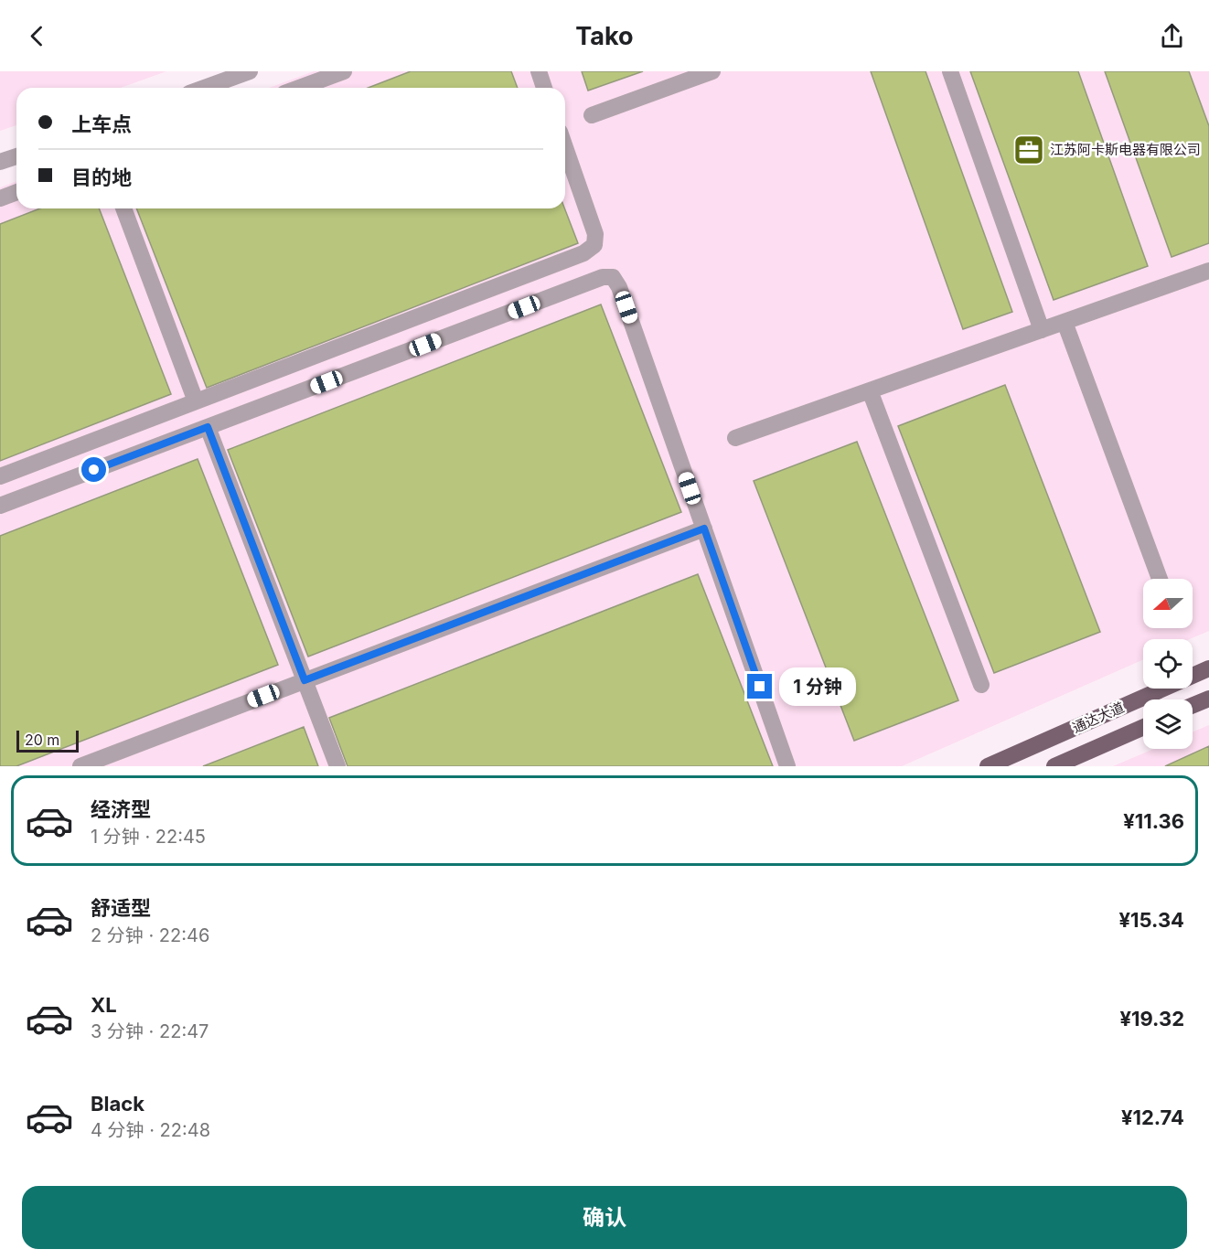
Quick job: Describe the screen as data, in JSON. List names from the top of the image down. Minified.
{"streets":{"main road":["通达大道"]},"places":{"office":["江苏阿卡斯电器有限公司"]},"scale_bar":"20 m","north":"left","page":{"header":"Tako","banner":["上车点","目的地"],"bubble":"1 分钟","scale":"20 m","list":[{"name":"经济型","note":"1 分钟 · 22:45","value":"¥11.36"},{"name":"舒适型","note":"2 分钟 · 22:46","value":"¥15.34"},{"name":"XL","note":"3 分钟 · 22:47","value":"¥19.32"},{"name":"Black","note":"4 分钟 · 22:48","value":"¥12.74"}],"buttons":"确认"}}
